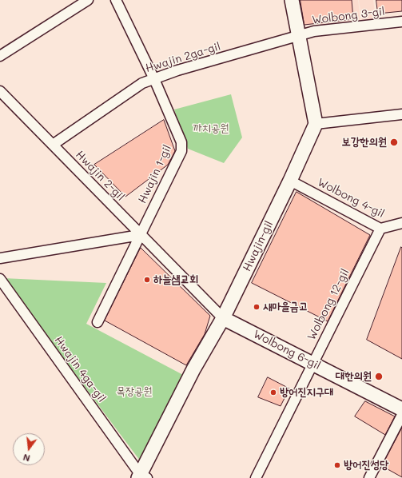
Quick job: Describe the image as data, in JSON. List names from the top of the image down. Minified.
{"streets":{"street":["Wolbong 3-gil","Hwajin 2ga-gil","Hwajin 1-gil","Hwajin 2-gil","Wolbong 4-gil","Hwajin-gil","Wolbong 12-gil","Wolbong 6-gil","Hwajin 4ga-gil"]},"crossings":[["Wolbong 3-gil","Hwajin 2ga-gil"],["Hwajin 2ga-gil","Hwajin 1-gil"],["Hwajin 2ga-gil","Hwajin 2-gil"],["Hwajin 1-gil","Hwajin 2-gil"],["Hwajin 2-gil","Hwajin-gil"],["Hwajin 2-gil","Wolbong 6-gil"],["Wolbong 4-gil","Hwajin-gil"],["Wolbong 4-gil","Wolbong 12-gil"],["Hwajin-gil","Wolbong 6-gil"],["Hwajin-gil","Hwajin 4ga-gil"],["Wolbong 12-gil","Wolbong 6-gil"]],"parks":["까치공원","목장공원"],"places":["보강한의원","하늘샘교회","새마을금고","대한의원","방어진지구대","방어진성당"],"north":"bottom"}
